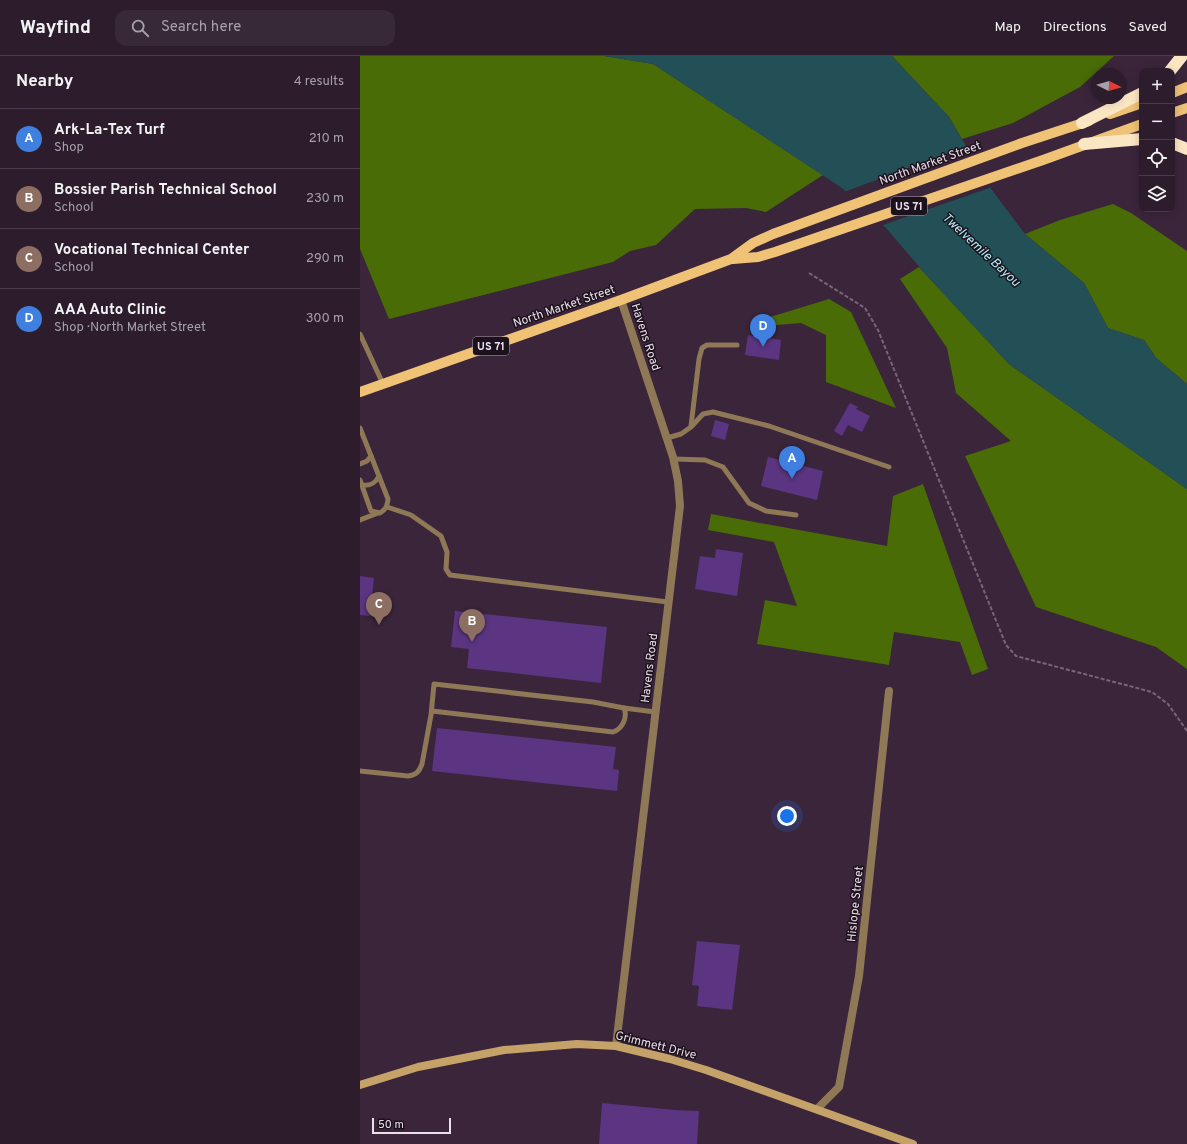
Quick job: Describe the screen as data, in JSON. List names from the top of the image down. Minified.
{"streets":{"main road":["North Market Street","US 71","Grimmett Drive"],"street":["Havens Road","Hislope Street"]},"crossings":[["North Market Street","Havens Road"],["Havens Road","Grimmett Drive"],["Hislope Street","Grimmett Drive"]],"water":["Twelvemile Bayou"],"scale_bar":"50 m","north":"right","page":{"header":"Wayfind","search":"Search here","nav":["Map","Directions","Saved"],"heading":["Nearby","4 results"],"map_buttons":["+","−"],"list":[{"mark":"A","name":"Ark-La-Tex Turf","note":"Shop","value":"210 m"},{"mark":"B","name":"Bossier Parish Technical School","note":"School","value":"230 m"},{"mark":"C","name":"Vocational Technical Center","note":"School","value":"290 m"},{"mark":"D","name":"AAA Auto Clinic","note":"Shop · North Market Street","value":"300 m"}],"pins":["D","A","C","B"],"scale":"50 m"}}
